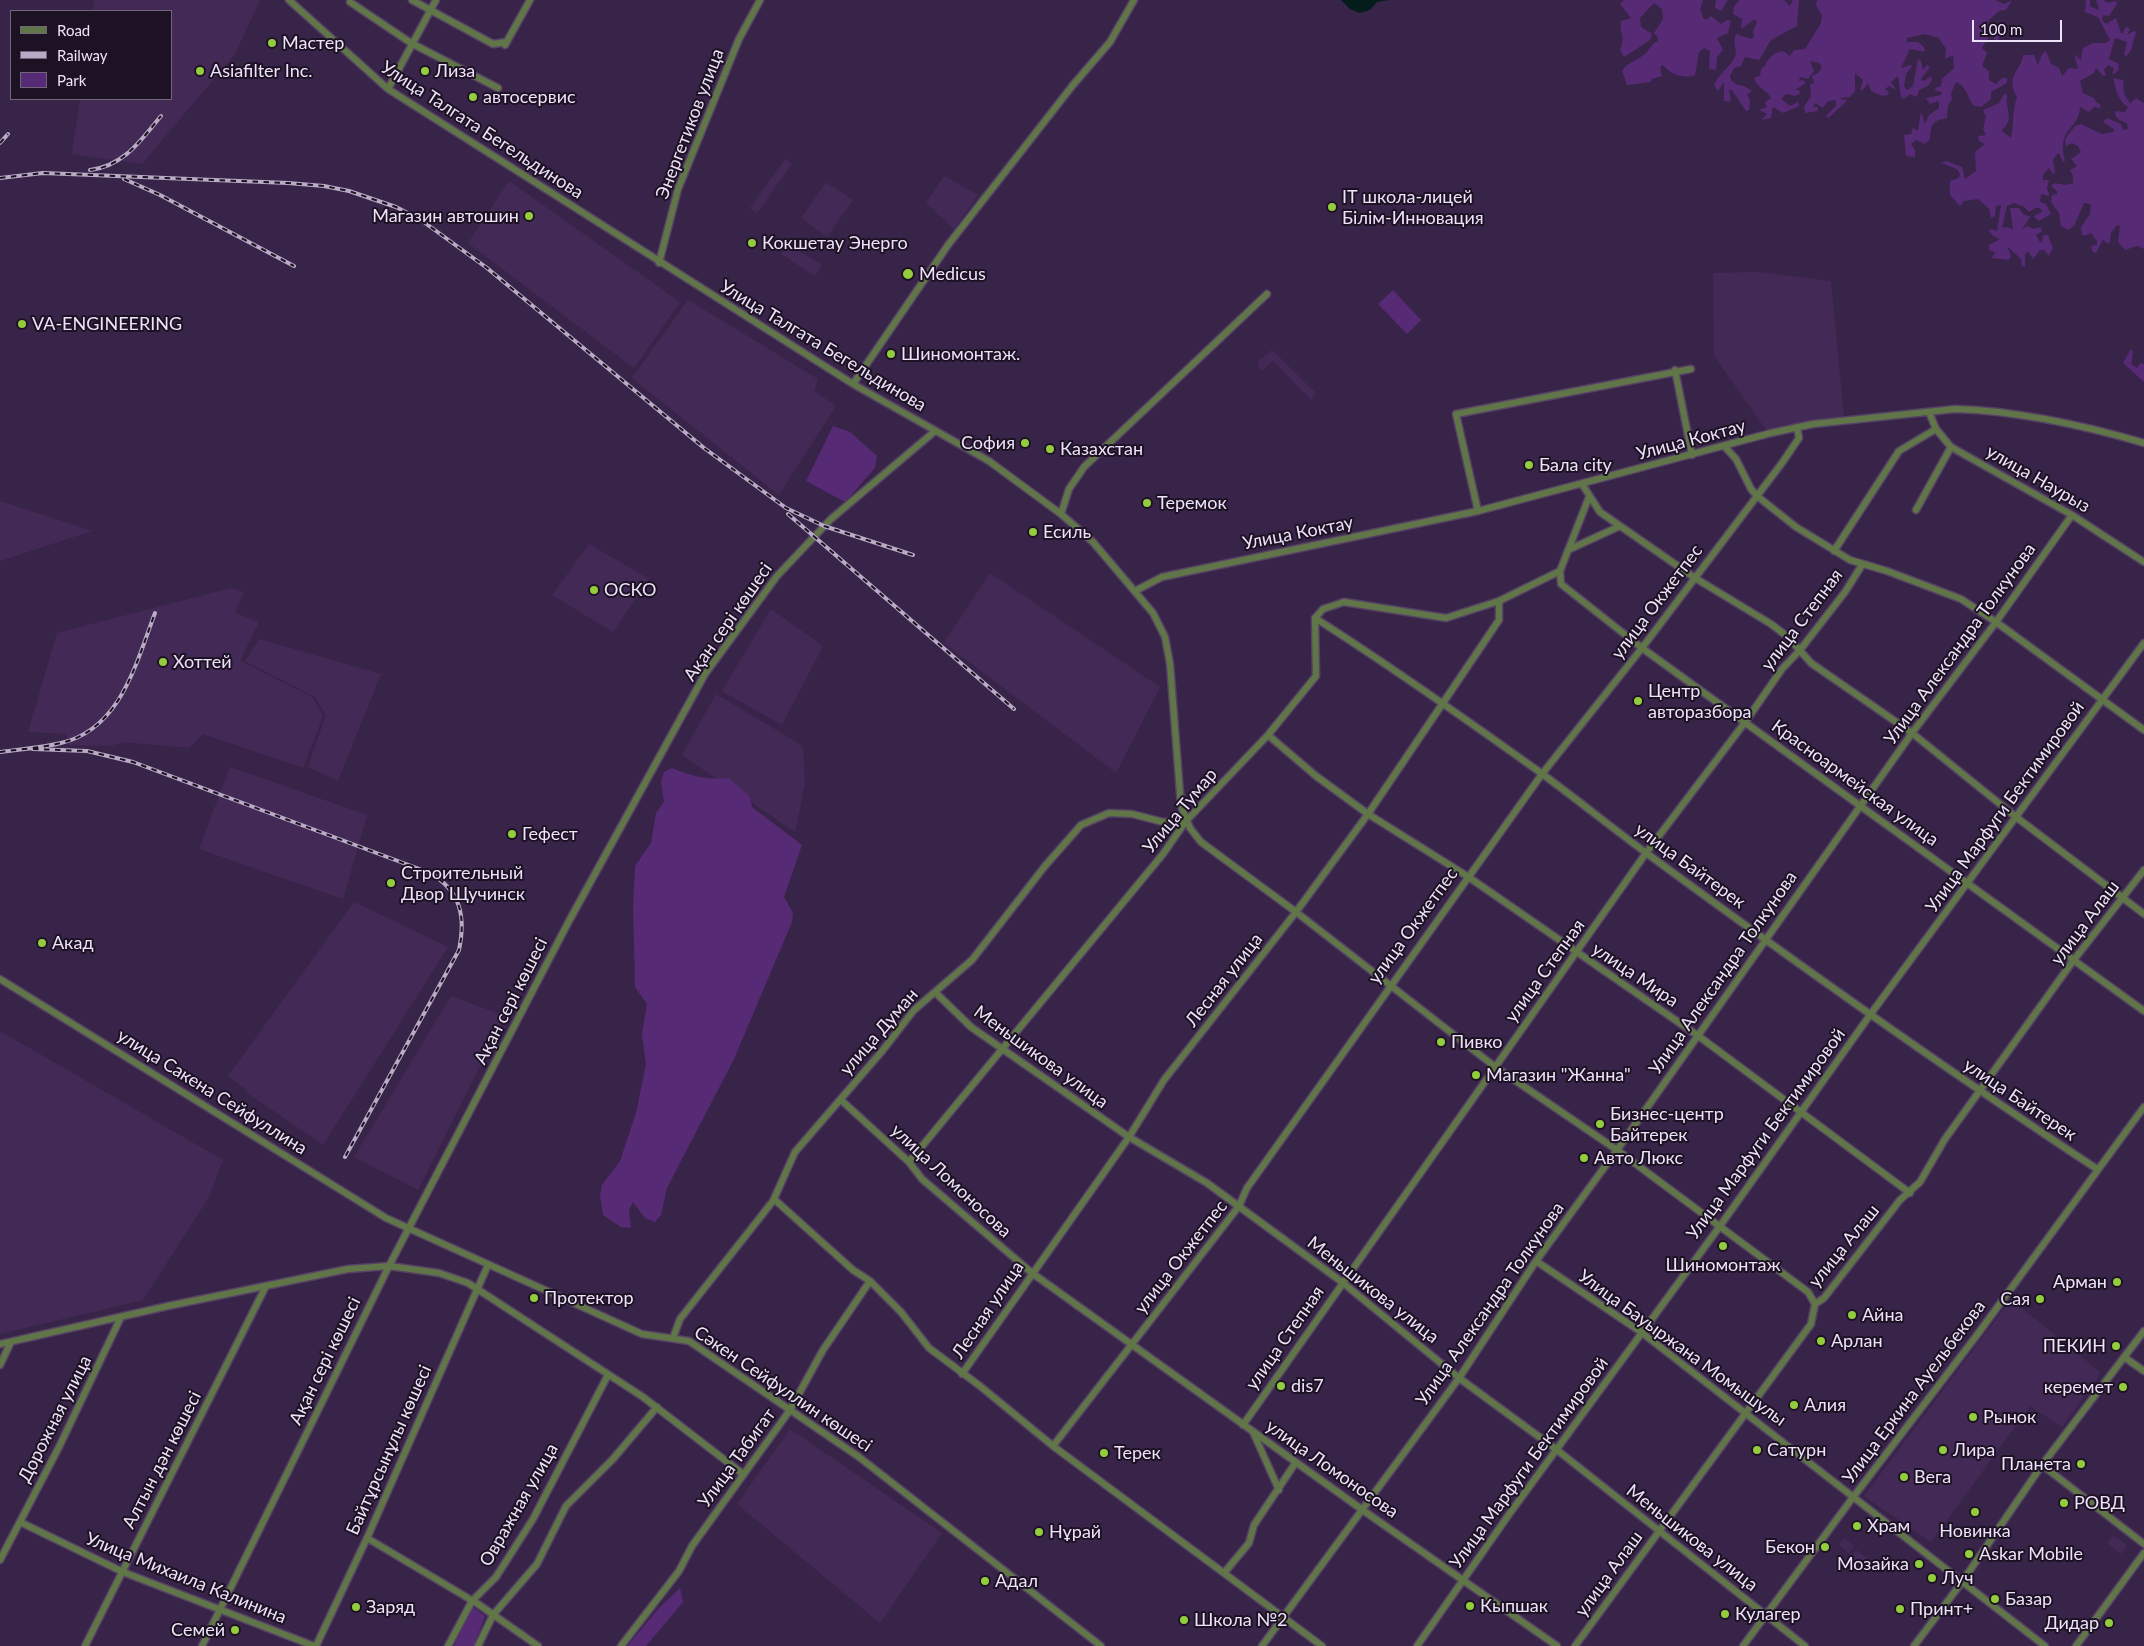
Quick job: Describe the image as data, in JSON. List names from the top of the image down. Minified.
{"streets":{"street":["Энергетиков улица","Улица Талгата Бегельдинова","Улица Коктау","улица Наурыз","улица Окжетпес","улица Степная","Ақан сері көшесі","Улица Александра Толкунова","Красноармейская улица","Улица Марфуги Бектимировой","Улица Тумар","улица Байтерек","улица Алаш","улица Мира","Лесная улица","улица Думан","Меньшикова улица","улица Сакена Сейфуллина","улица Ломоносова","Улица Бауыржана Момышулы","Сәкен Сейфуллин көшесі","Улица Еркина Ауельбекова","Дорожная улица","Байтұрсынұлы көшесі","Улица Табигат","Алтын дән көшесі","Овражная улица","Улица Михаила Калинина"]},"crossings":[["Энергетиков улица","Улица Талгата Бегельдинова"],["Улица Талгата Бегельдинова","Улица Коктау"],["Улица Талгата Бегельдинова","улица Окжетпес"],["Улица Талгата Бегельдинова","улица Степная"],["Улица Талгата Бегельдинова","Ақан сері көшесі"],["Улица Талгата Бегельдинова","Улица Александра Толкунова"],["Улица Талгата Бегельдинова","Улица Марфуги Бектимировой"],["Улица Талгата Бегельдинова","Улица Тумар"],["Улица Талгата Бегельдинова","улица Алаш"],["Улица Талгата Бегельдинова","Лесная улица"],["Улица Талгата Бегельдинова","улица Думан"],["Улица Коктау","улица Наурыз"],["Улица Коктау","улица Окжетпес"],["улица Наурыз","Улица Александра Толкунова"],["улица Окжетпес","Красноармейская улица"],["улица Окжетпес","улица Байтерек"],["улица Окжетпес","улица Мира"],["улица Окжетпес","Меньшикова улица"],["улица Окжетпес","улица Ломоносова"],["улица Степная","Красноармейская улица"],["улица Степная","улица Байтерек"],["улица Степная","улица Мира"],["улица Степная","Меньшикова улица"],["улица Степная","улица Ломоносова"],["Ақан сері көшесі","улица Сакена Сейфуллина"],["Ақан сері көшесі","Сәкен Сейфуллин көшесі"],["Ақан сері көшесі","Улица Михаила Калинина"],["Улица Александра Толкунова","Красноармейская улица"],["Улица Александра Толкунова","улица Байтерек"],["Улица Александра Толкунова","улица Мира"],["Улица Александра Толкунова","Меньшикова улица"],["Улица Александра Толкунова","улица Ломоносова"],["Улица Александра Толкунова","Улица Бауыржана Момышулы"],["Красноармейская улица","Улица Марфуги Бектимировой"],["Красноармейская улица","улица Алаш"],["Улица Марфуги Бектимировой","улица Байтерек"],["Улица Марфуги Бектимировой","улица Мира"],["Улица Марфуги Бектимировой","Меньшикова улица"],["Улица Марфуги Бектимировой","улица Ломоносова"],["Улица Марфуги Бектимировой","Улица Бауыржана Момышулы"],["Улица Тумар","улица Байтерек"],["Улица Тумар","улица Мира"],["Улица Тумар","улица Думан"],["Улица Тумар","Меньшикова улица"],["Улица Тумар","улица Ломоносова"],["улица Байтерек","улица Алаш"],["улица Байтерек","Лесная улица"],["улица Байтерек","Улица Еркина Ауельбекова"],["улица Алаш","улица Мира"],["улица Алаш","Меньшикова улица"],["улица Алаш","Улица Бауыржана Момышулы"],["улица Мира","Лесная улица"],["Лесная улица","Меньшикова улица"],["Лесная улица","улица Ломоносова"],["улица Думан","Меньшикова улица"],["улица Думан","улица Ломоносова"],["улица Думан","Сәкен Сейфуллин көшесі"],["Меньшикова улица","Улица Еркина Ауельбекова"],["улица Сакена Сейфуллина","Сәкен Сейфуллин көшесі"],["Улица Бауыржана Момышулы","Улица Еркина Ауельбекова"],["Сәкен Сейфуллин көшесі","Байтұрсынұлы көшесі"],["Сәкен Сейфуллин көшесі","Улица Табигат"],["Дорожная улица","Улица Михаила Калинина"],["Байтұрсынұлы көшесі","Улица Михаила Калинина"],["Алтын дән көшесі","Улица Михаила Калинина"]],"places":["Мастер","Asiafilter Inc.","Лиза","автосервис","IT школа-лицей Білім-Инновация","Магазин автошин","Кокшетау Энерго","Medicus","VA-ENGINEERING","Шиномонтаж.","София","Казахстан","Бала city","Теремок","Есиль","ОСКО","Хоттей","Центр авторазбора","Гефест","Строительный Двор Щучинск","Акад","Пивко","Магазин \"Жанна\"","Бизнес-центр Байтерек","Авто Люкс","Шиномонтаж","Арман","Протектор","Сая","Айна","Арлан","ПЕКИН","dis7","керемет","Алия","Рынок","Сатурн","Лира","Терек","Планета","Вега","РОВД","Новинка","Храм","Нұрай","Бекон","Askar Mobile","Мозайка","Луч","Адал","Базар","Кыпшак","Заряд","Принт+","Кулагер","Школа №2","Дидар","Семей"],"legend":["Road","Railway","Park"],"scale_bar":"100 m"}
